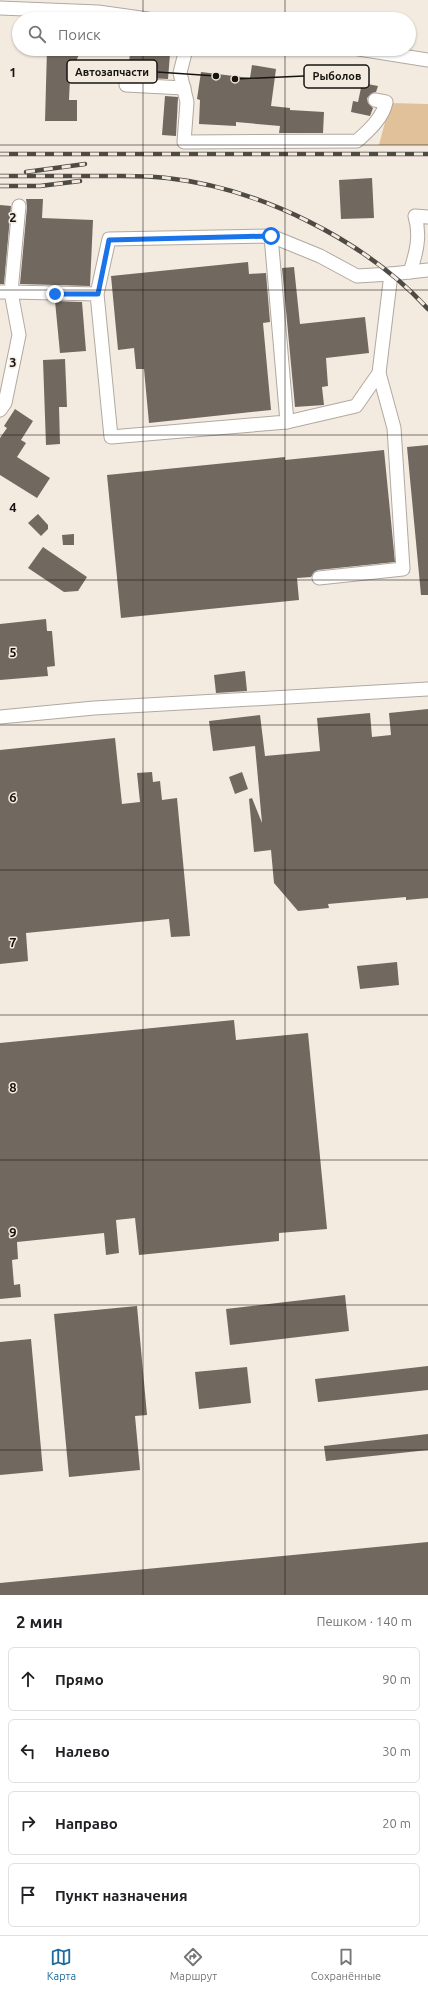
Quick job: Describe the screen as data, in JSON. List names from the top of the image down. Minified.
{"places":["Автозапчасти","Рыболов"],"page":{"search":"Поиск","heading":["2 мин","Пешком · 140 m"],"list":[["Прямо","90 m"],["Налево","30 m"],["Направо","20 m"],"Пункт назначения"],"nav":["Карта","Маршрут","Сохранённые"]},"grid":{"rows":["1","2","3","4","5","6","7","8","9"]}}
